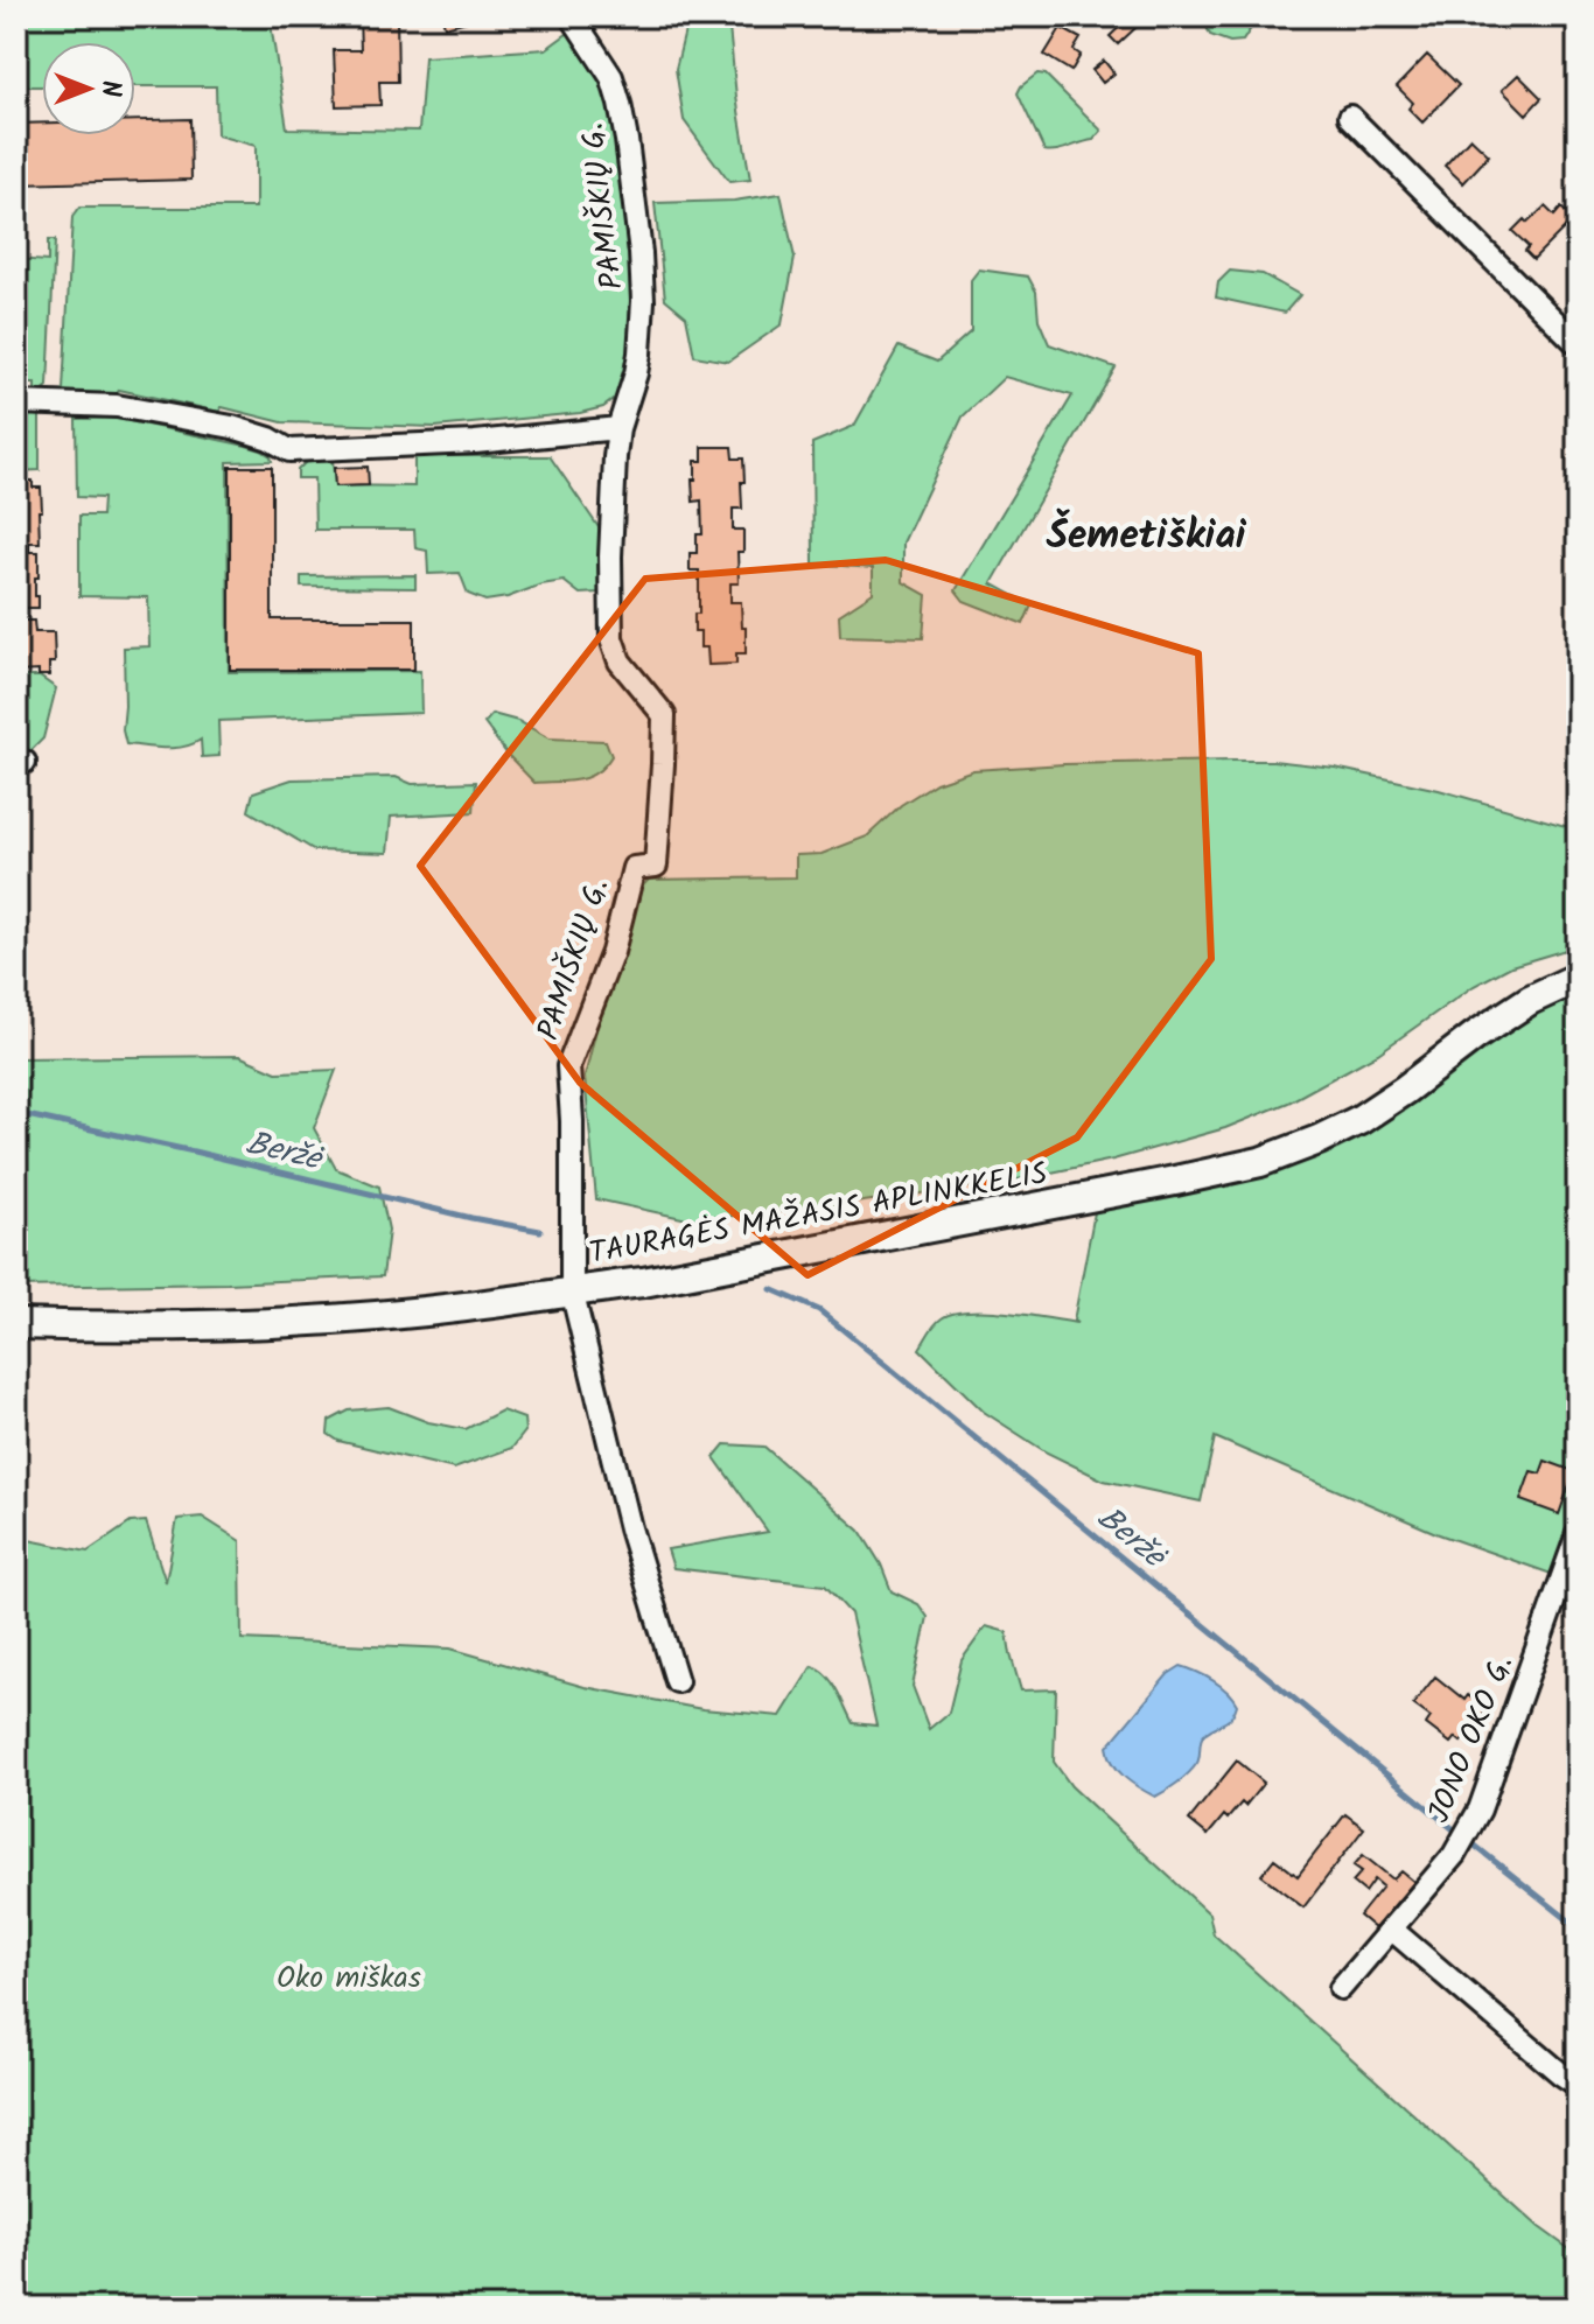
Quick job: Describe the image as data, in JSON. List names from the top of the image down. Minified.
{"streets":{"main road":["TAURAGĖS MAŽASIS APLINKKELIS"],"street":["PAMIŠKIŲ G.","JONO OKO G."]},"crossings":[["PAMIŠKIŲ G.","TAURAGĖS MAŽASIS APLINKKELIS"]],"districts":["Šemetiškiai"],"water":["Beržė"],"parks":["Oko miškas"],"north":"right"}
